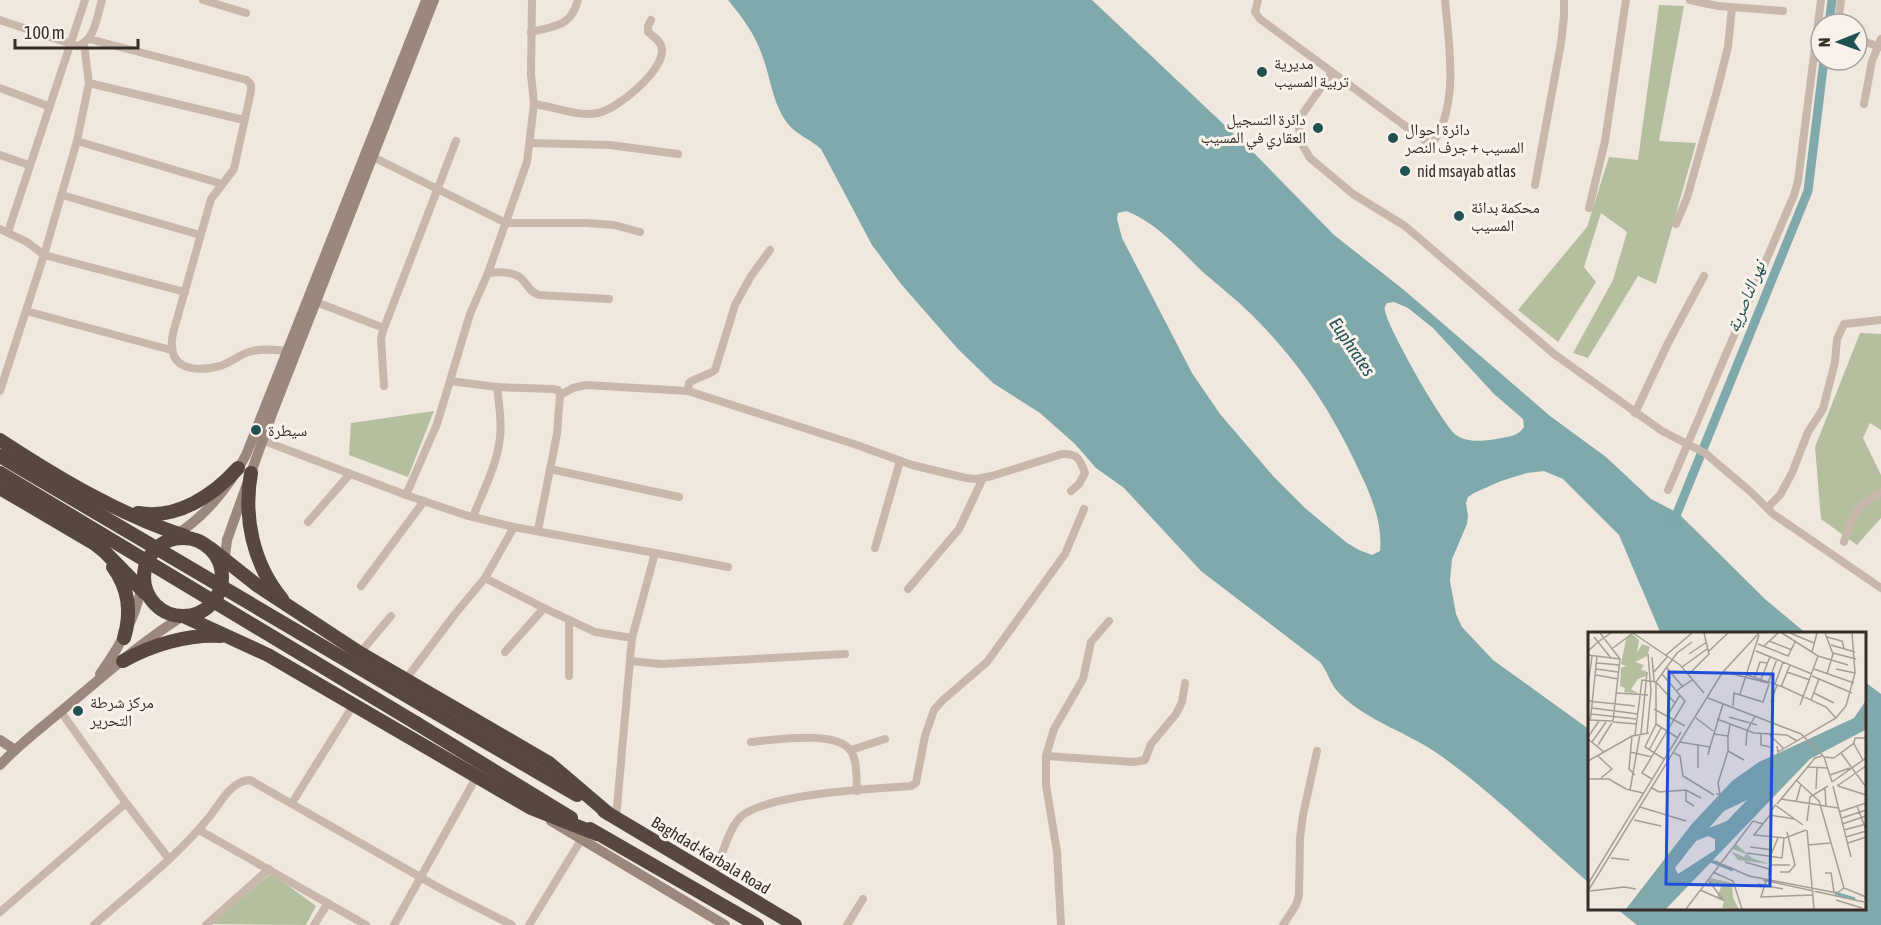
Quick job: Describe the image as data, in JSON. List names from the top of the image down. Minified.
{"streets":{"highway":["Baghdad-Karbala Road"]},"water":["نهر الناصرية","Euphrates"],"places":["مديرية تربية المسيب","دائرة التسجيل العقاري في المسيب","دائرة احوال المسيب + جرف النصر","nid msayab atlas","محكمة بدائة المسيب","سيطرة","مركز شرطة التحرير"],"scale_bar":"100 m","north":"left"}
